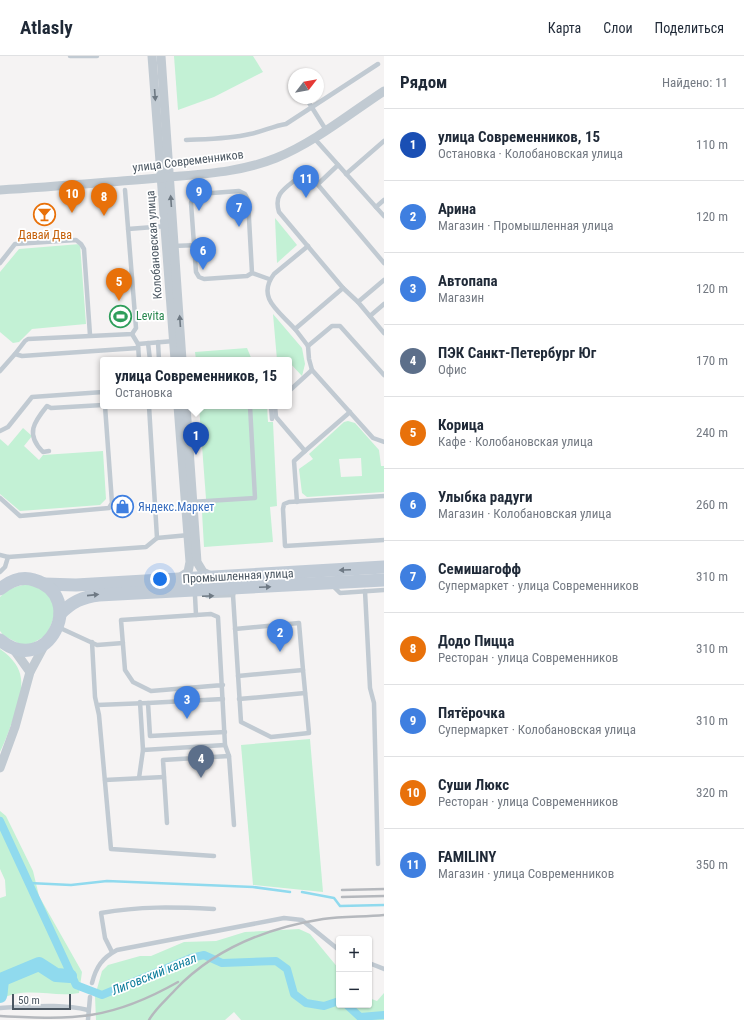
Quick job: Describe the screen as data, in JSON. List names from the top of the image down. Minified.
{"streets":{"street":["улица Современников","Колобановская улица","Промышленная улица"]},"crossings":[["улица Современников","Колобановская улица"]],"water":["Лиговский канал"],"places":{"bar":["Давай Два"],"sports":["Levita"],"shop":["Яндекс.Маркет"]},"scale_bar":"50 m","north":"top right","page":{"header":"Atlasly","nav":["Карта","Слои","Поделиться"],"heading":["Рядом","Найдено: 11"],"list":[{"mark":"1","name":"улица Современников, 15","note":"Остановка · Колобановская улица","value":"110 m"},{"mark":"2","name":"Арина","note":"Магазин · Промышленная улица","value":"120 m"},{"mark":"3","name":"Автопапа","note":"Магазин","value":"120 m"},{"mark":"4","name":"ПЭК Санкт-Петербург Юг","note":"Офис","value":"170 m"},{"mark":"5","name":"Корица","note":"Кафе · Колобановская улица","value":"240 m"},{"mark":"6","name":"Улыбка радуги","note":"Магазин · Колобановская улица","value":"260 m"},{"mark":"7","name":"Семишагофф","note":"Супермаркет · улица Современников","value":"310 m"},{"mark":"8","name":"Додо Пицца","note":"Ресторан · улица Современников","value":"310 m"},{"mark":"9","name":"Пятёрочка","note":"Супермаркет · Колобановская улица","value":"310 m"},{"mark":"10","name":"Суши Люкс","note":"Ресторан · улица Современников","value":"320 m"},{"mark":"11","name":"FAMILINY","note":"Магазин · улица Современников","value":"350 m"}],"pins":["11","9","10","8","7","6","5","1","2","3","4"],"popup":["улица Современников, 15","Остановка"],"map_buttons":["+","−"],"scale":"50 m"}}
